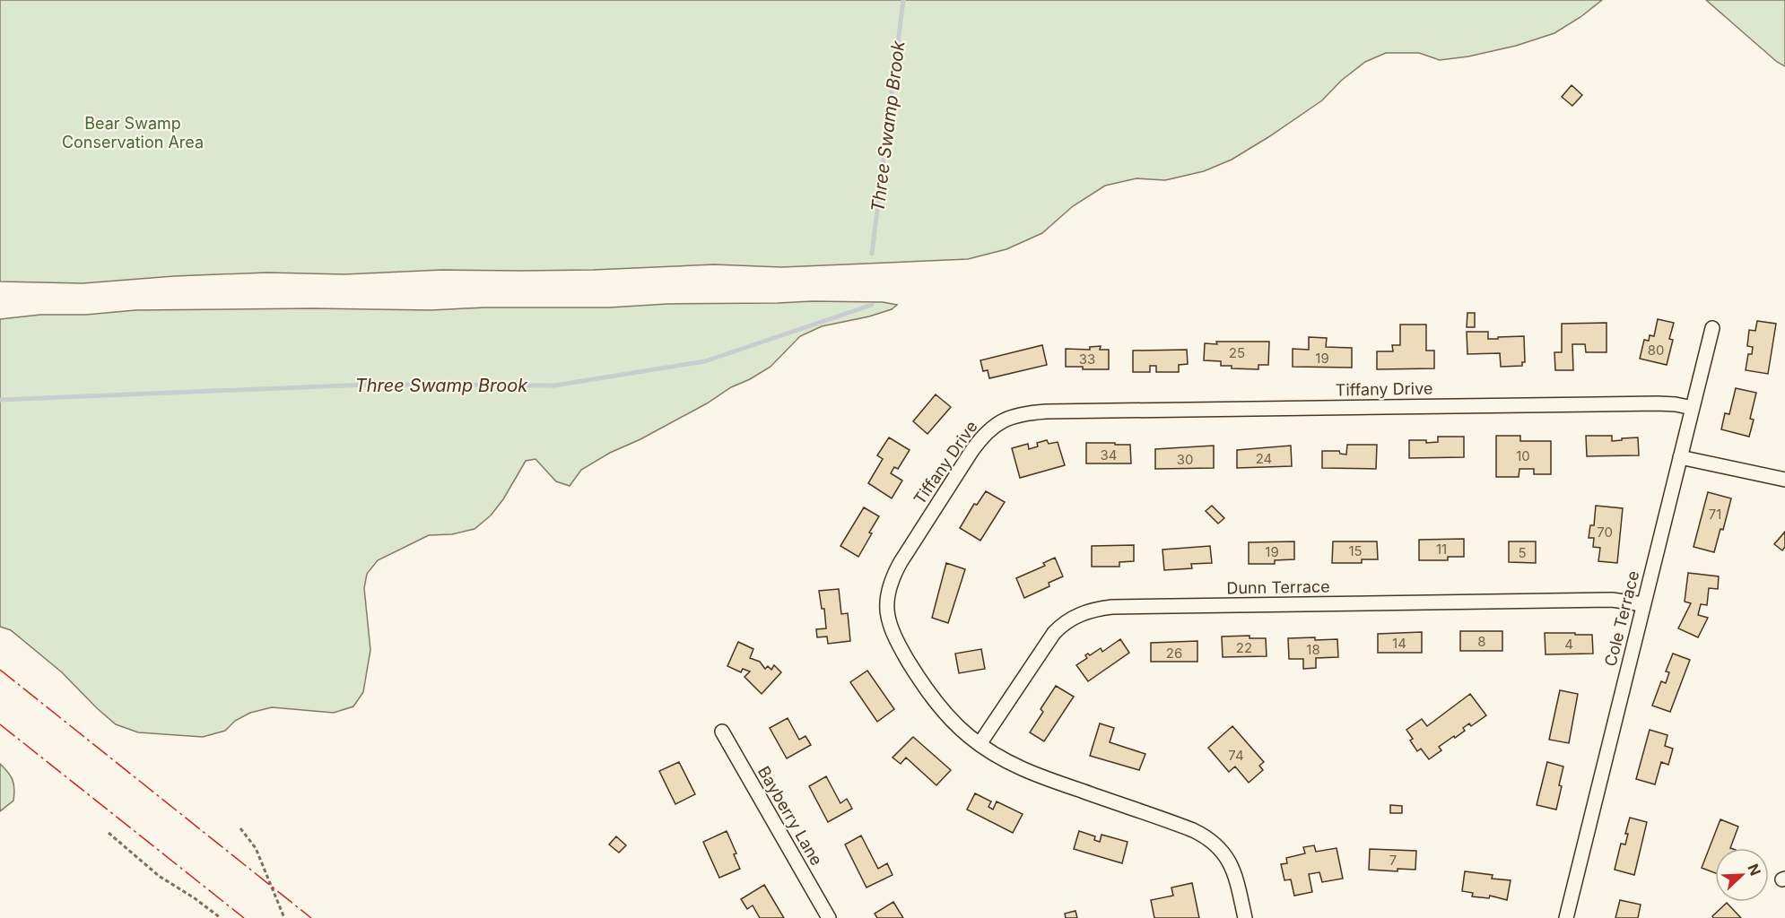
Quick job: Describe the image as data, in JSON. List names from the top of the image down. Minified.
{"streets":{"street":["Tiffany Drive","Dunn Terrace","Cole Terrace","Bayberry Lane"]},"crossings":[["Tiffany Drive","Dunn Terrace"],["Tiffany Drive","Cole Terrace"],["Dunn Terrace","Cole Terrace"]],"water":["Three Swamp Brook"],"parks":["Bear Swamp Conservation Area"],"house_numbers":["80","25","19","33","34","10","24","30","71","70","11","15","19","5","8","14","4","22","18","26","74","7"],"north":"top right"}
